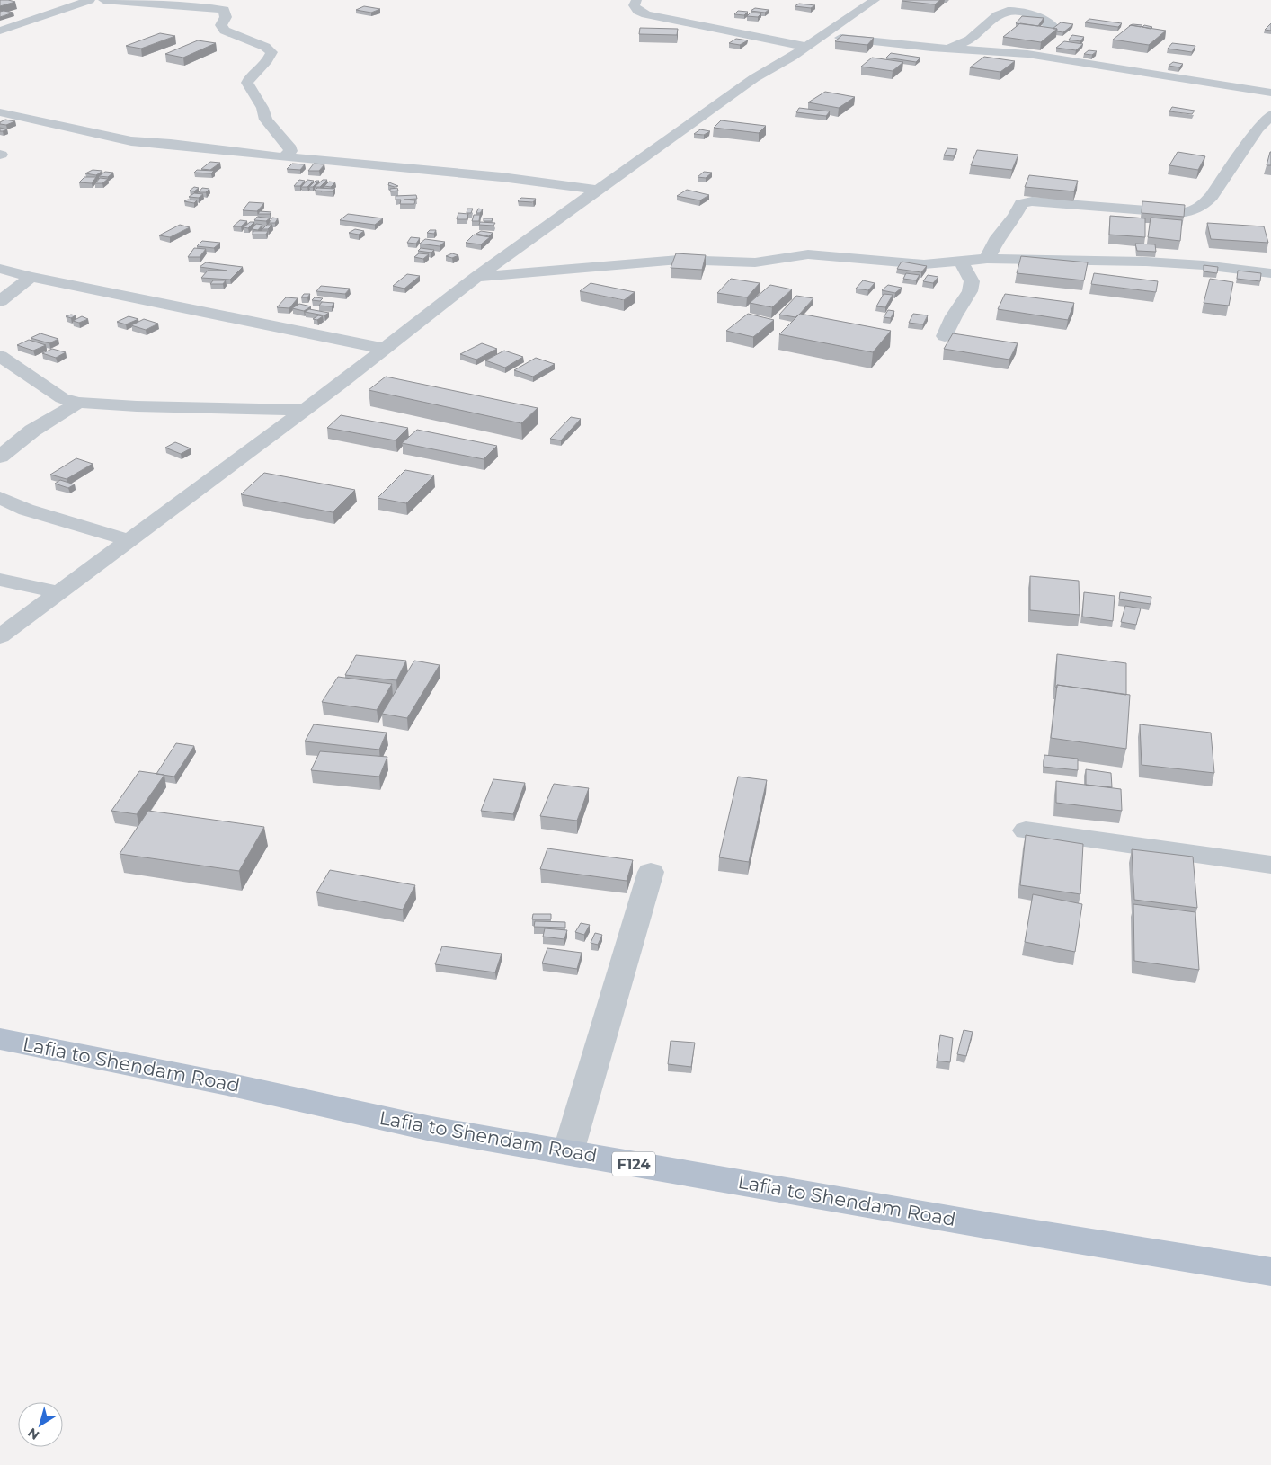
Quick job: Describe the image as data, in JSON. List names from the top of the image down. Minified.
{"streets":{"main road":["Lafia to Shendam Road","F124"]},"north":"bottom left"}
